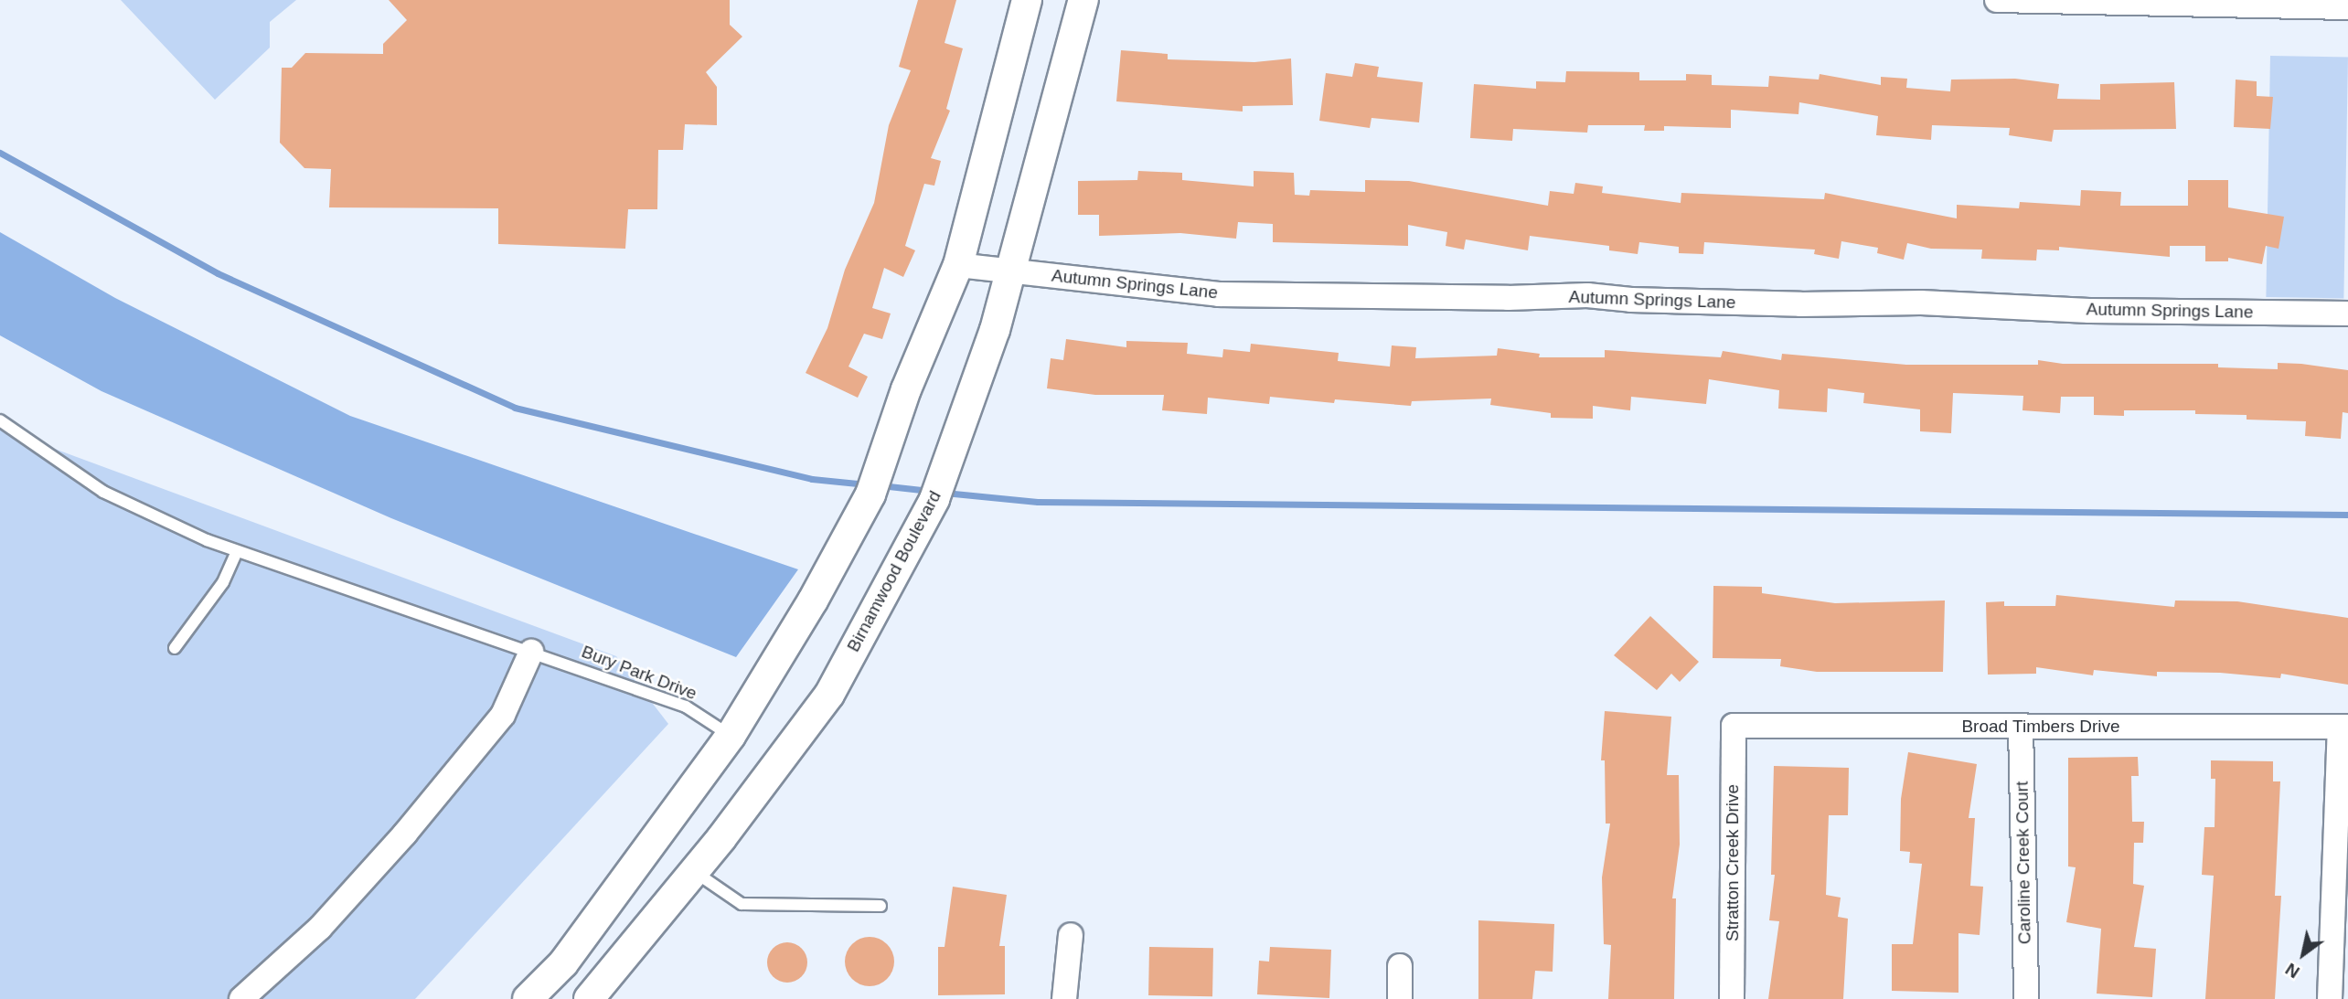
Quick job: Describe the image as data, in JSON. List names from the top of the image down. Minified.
{"streets":{"street":["Autumn Springs Lane","Birnamwood Boulevard","Broad Timbers Drive","Stratton Creek Drive","Caroline Creek Court"],"lane":["Bury Park Drive"]},"crossings":[["Autumn Springs Lane","Birnamwood Boulevard"],["Broad Timbers Drive","Stratton Creek Drive"],["Broad Timbers Drive","Caroline Creek Court"]],"north":"bottom left"}
